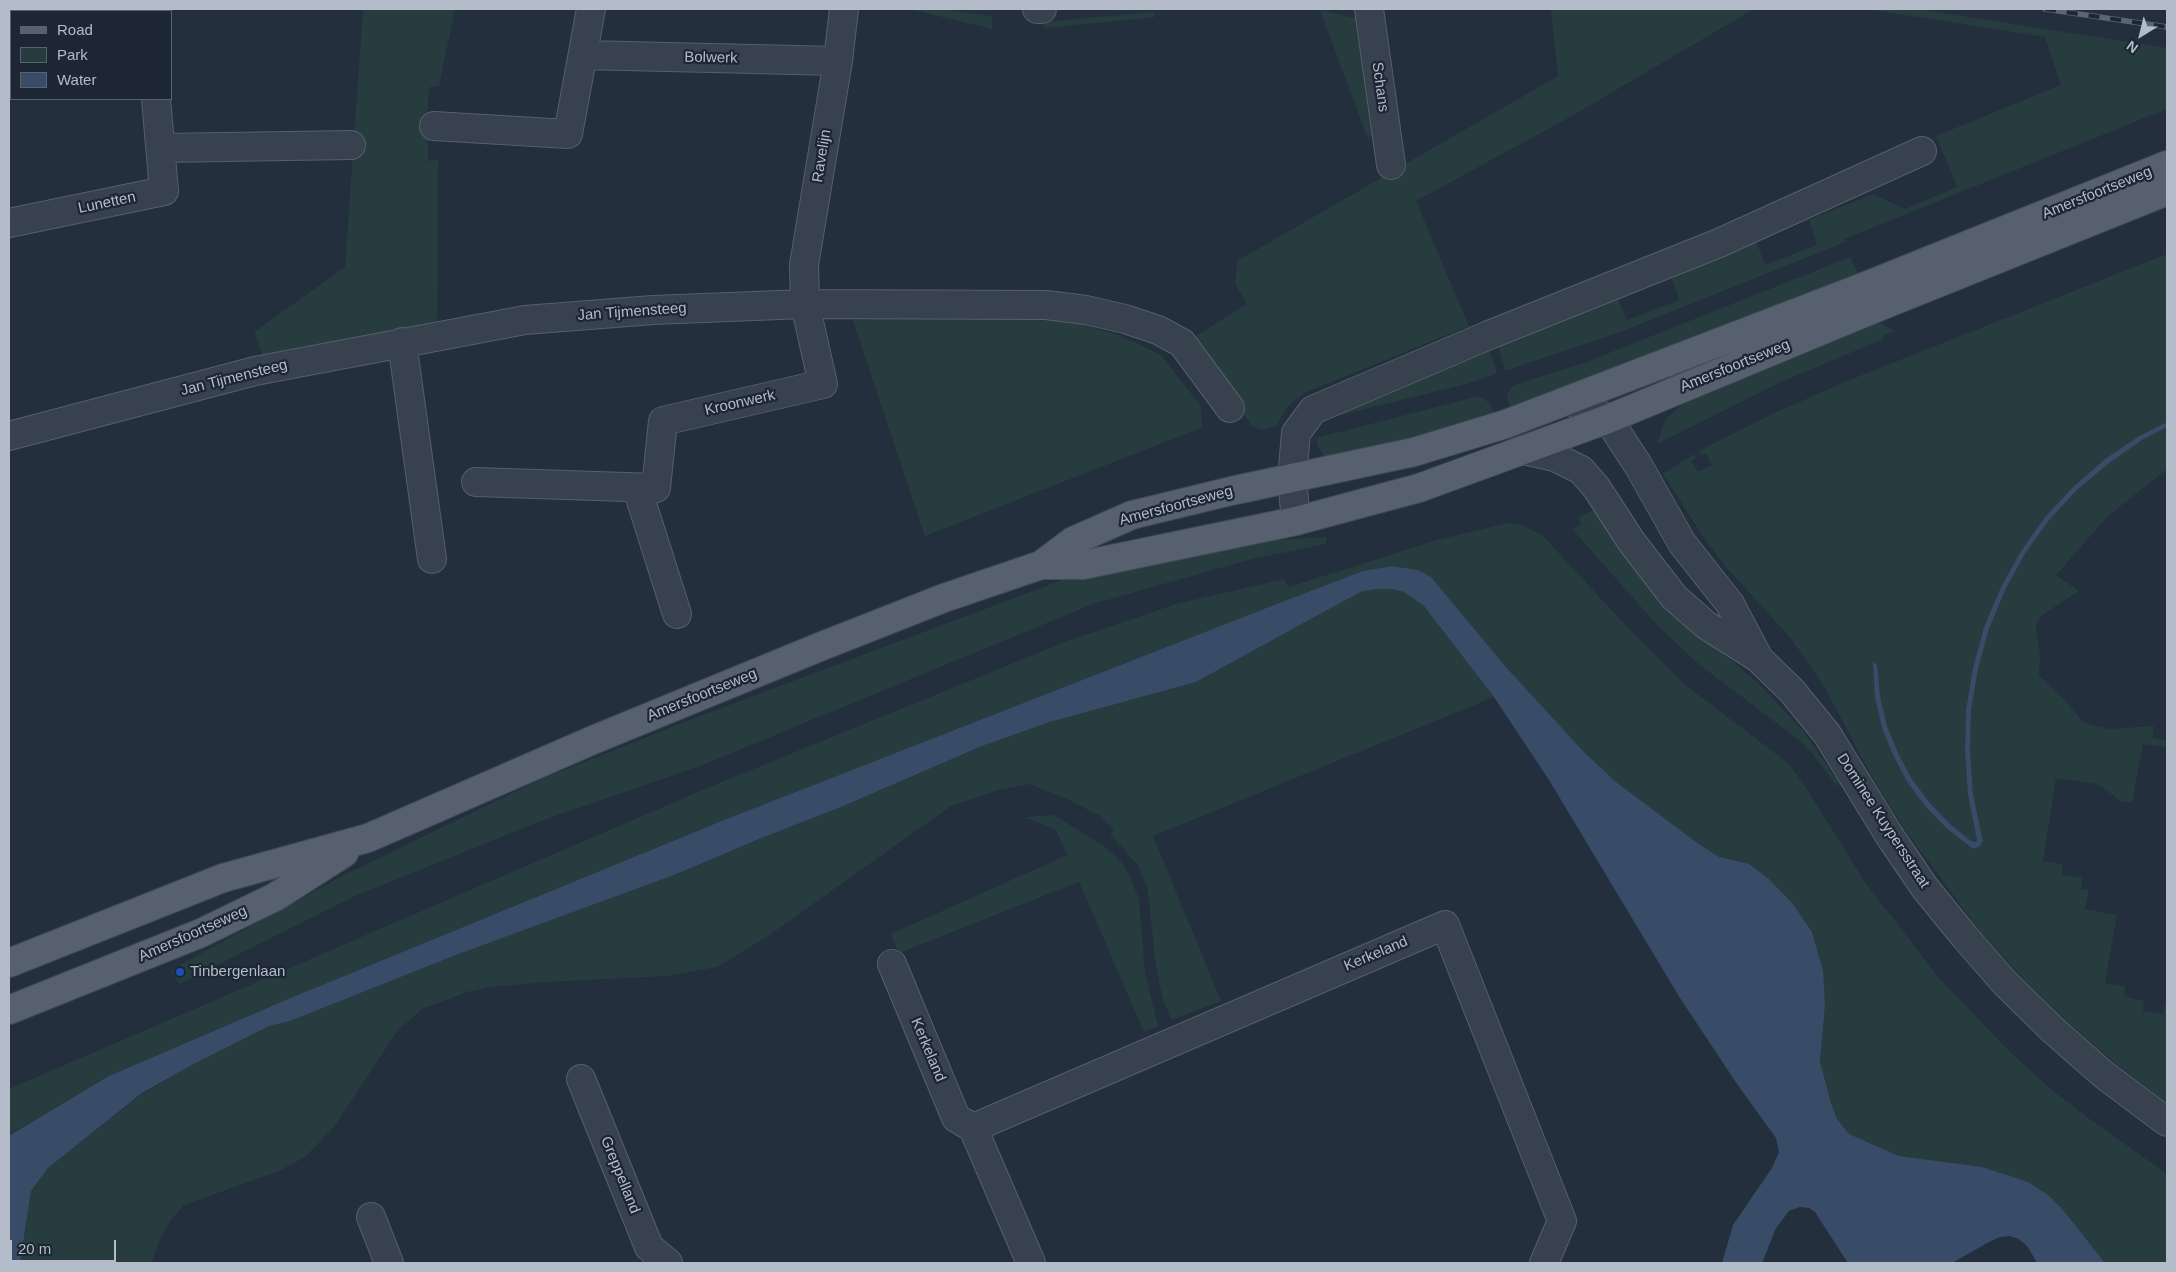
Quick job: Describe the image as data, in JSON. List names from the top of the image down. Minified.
{"streets":{"main road":["Amersfoortseweg"],"street":["Bolwerk","Schans","Ravelijn","Lunetten","Jan Tijmensteeg","Kroonwerk","Dominee Kuypersstraat","Kerkeland","Greppelland"]},"crossings":[["Bolwerk","Ravelijn"],["Ravelijn","Jan Tijmensteeg"],["Ravelijn","Kroonwerk"],["Amersfoortseweg","Dominee Kuypersstraat"],["Jan Tijmensteeg","Kroonwerk"]],"places":["Tinbergenlaan"],"legend":["Road","Park","Water"],"scale_bar":"20 m","north":"bottom left"}
